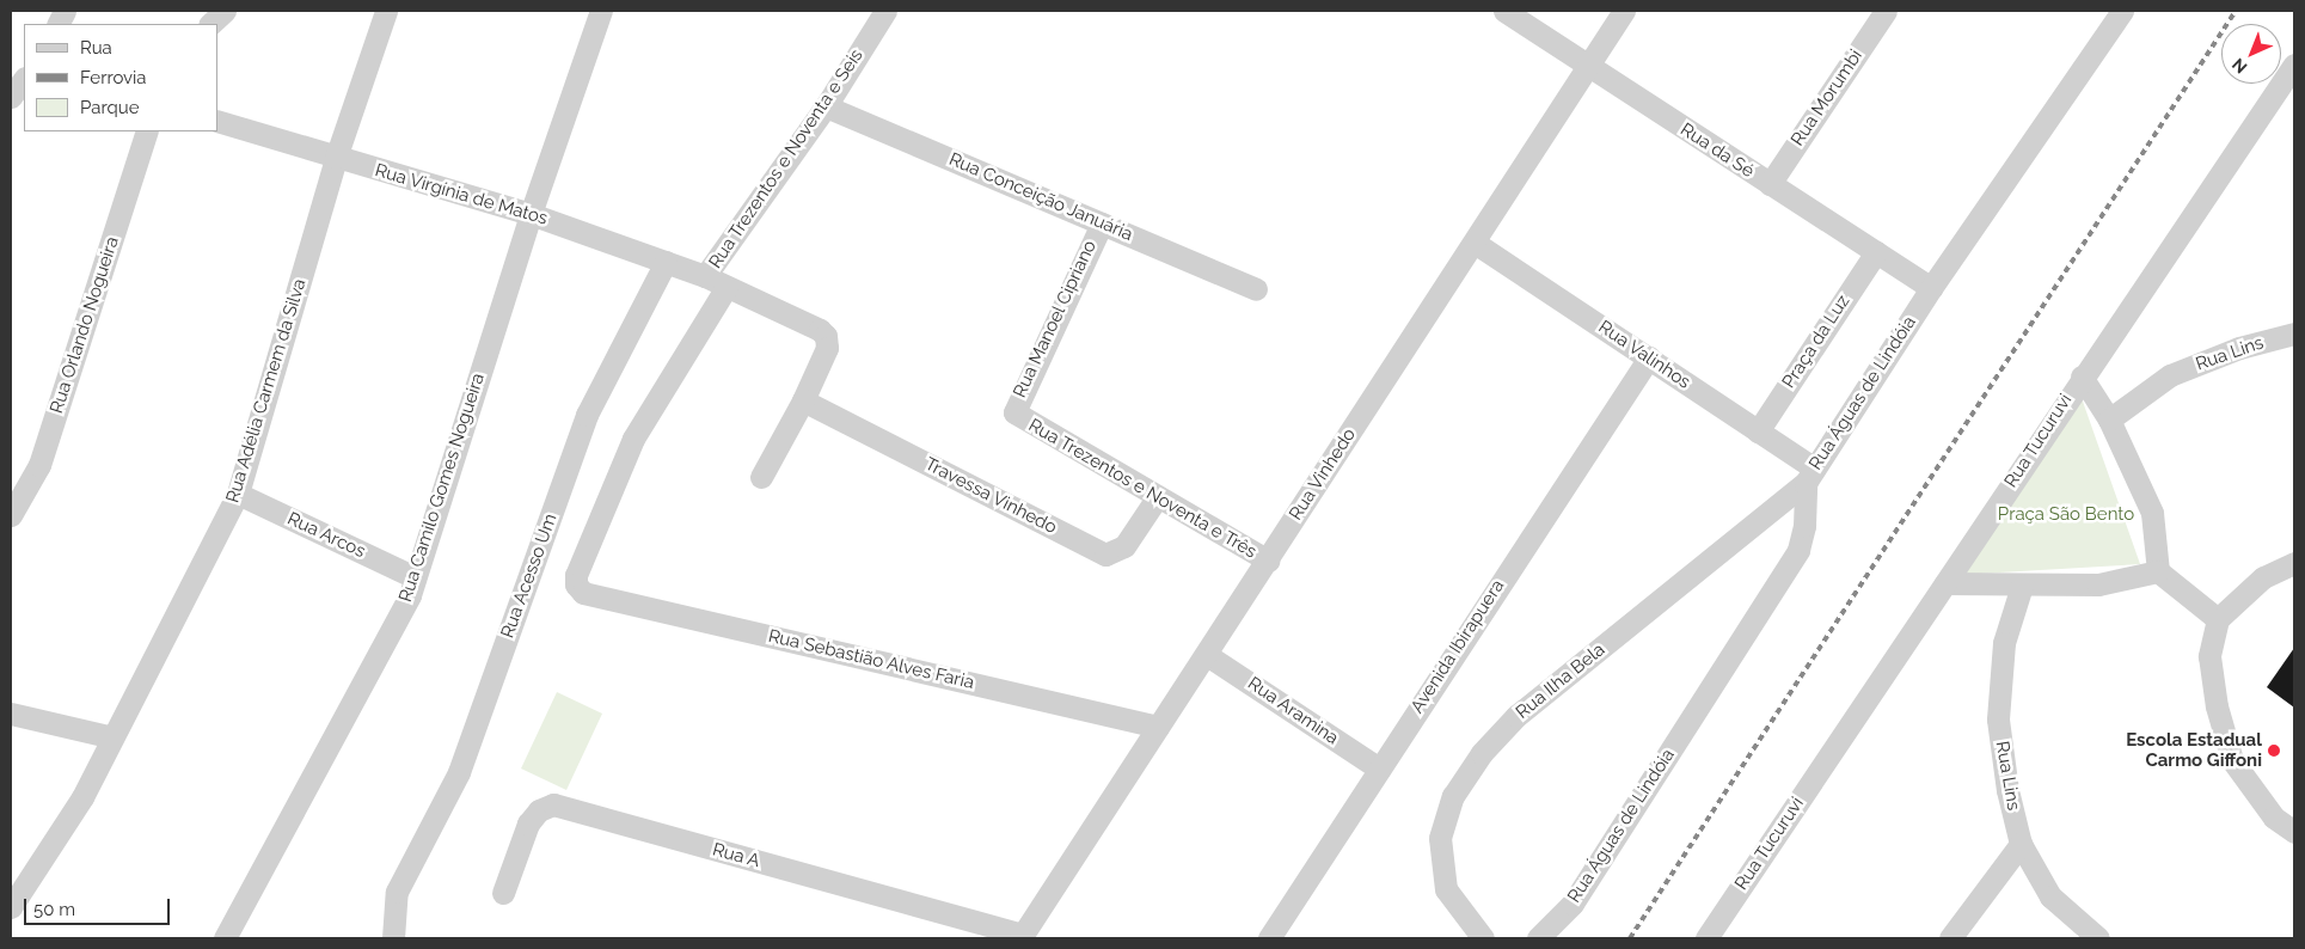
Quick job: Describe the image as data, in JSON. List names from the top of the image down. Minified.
{"streets":{"street":["Rua Morumbi","Rua da Sé","Rua Trezentos e Noventa e Seis","Rua Virgínia de Matos","Rua Conceição Januária","Rua Manoel Cipriano","Rua Orlando Nogueira","Praça da Luz","Rua Lins","Rua Valinhos","Rua Adélia Carmem da Silva","Rua Águas de Lindóia","Rua Tucuruvi","Rua Vinhedo","Rua Camilo Gomes Nogueira","Rua Trezentos e Noventa e Três","Travessa Vinhedo","Rua Arcos","Rua Acesso Um","Avenida Ibirapuera","Rua Sebastião Alves Faria","Rua Ilha Bela","Rua Aramina","Rua A"]},"crossings":[["Rua Morumbi","Rua da Sé"],["Rua da Sé","Praça da Luz"],["Rua da Sé","Rua Águas de Lindóia"],["Rua da Sé","Rua Vinhedo"],["Rua Trezentos e Noventa e Seis","Rua Virgínia de Matos"],["Rua Trezentos e Noventa e Seis","Rua Conceição Januária"],["Rua Virgínia de Matos","Rua Adélia Carmem da Silva"],["Rua Virgínia de Matos","Rua Camilo Gomes Nogueira"],["Rua Virgínia de Matos","Rua Acesso Um"],["Rua Conceição Januária","Rua Manoel Cipriano"],["Rua Manoel Cipriano","Rua Trezentos e Noventa e Três"],["Praça da Luz","Rua Valinhos"],["Rua Valinhos","Rua Águas de Lindóia"],["Rua Valinhos","Rua Vinhedo"],["Rua Valinhos","Avenida Ibirapuera"],["Rua Valinhos","Rua Ilha Bela"],["Rua Adélia Carmem da Silva","Rua Arcos"],["Rua Águas de Lindóia","Rua Ilha Bela"],["Rua Vinhedo","Rua Trezentos e Noventa e Três"],["Rua Vinhedo","Rua Sebastião Alves Faria"],["Rua Vinhedo","Rua Aramina"],["Rua Vinhedo","Rua A"],["Rua Camilo Gomes Nogueira","Rua Arcos"],["Rua Trezentos e Noventa e Três","Travessa Vinhedo"],["Avenida Ibirapuera","Rua Aramina"]],"parks":["Praça São Bento"],"places":["Escola Estadual Carmo Giffoni"],"legend":["Rua","Ferrovia","Parque"],"scale_bar":"50 m","north":"bottom left"}
